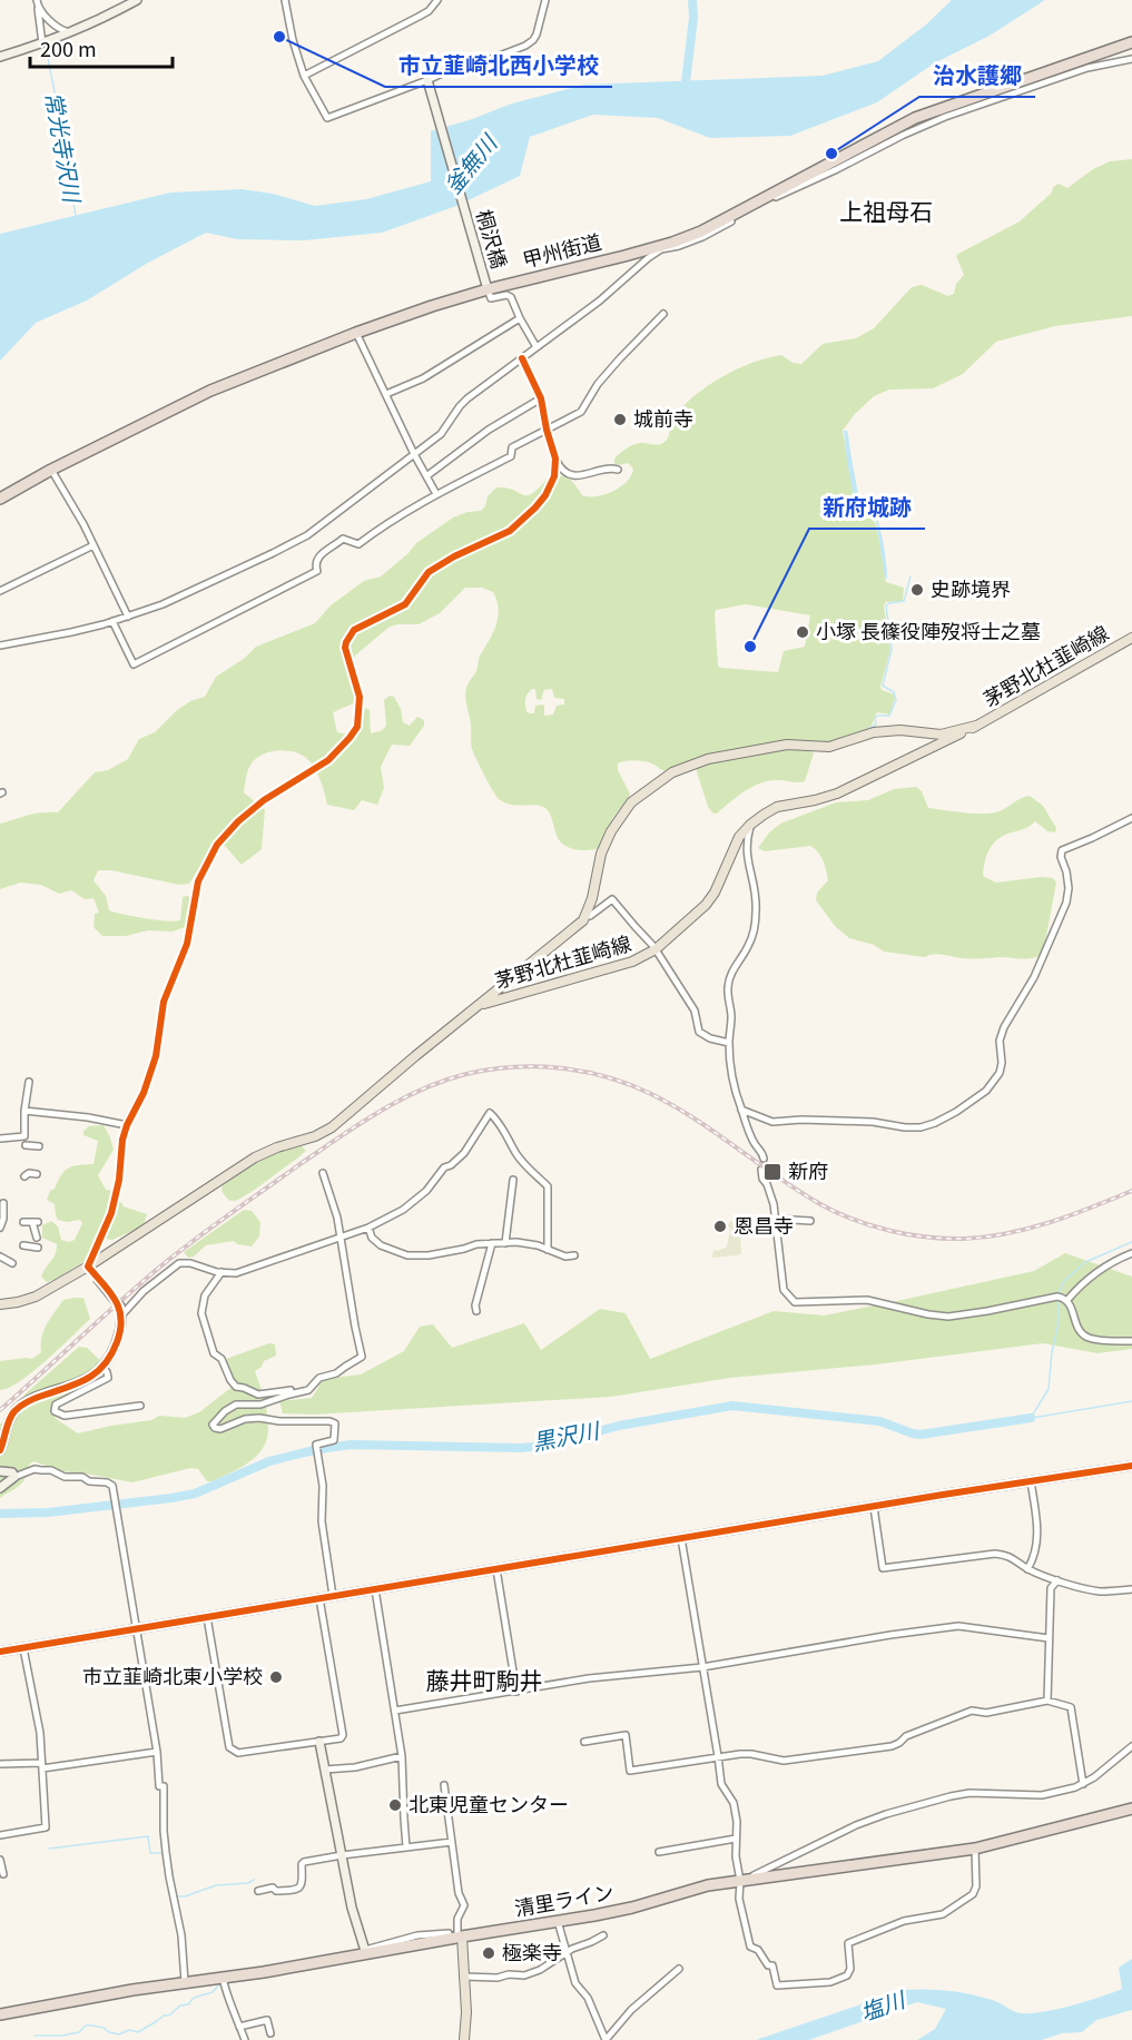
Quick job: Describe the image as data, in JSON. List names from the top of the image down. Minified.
{"streets":{"highway":["甲州街道","清里ライン"],"main road":["茅野北杜韮崎線"],"street":["桐沢橋"]},"crossings":[["桐沢橋","甲州街道"]],"districts":["上祖母石","藤井町駒井"],"water":["常光寺沢川","釜無川","黒沢川","塩川"],"places":{"other":["市立韮崎北西小学校","治水護郷","城前寺","史跡境界","小塚 長篠役陣歿将士之墓","新府城跡","恩昌寺","市立韮崎北東小学校","北東児童センター","極楽寺"],"transit":["新府"]},"scale_bar":"200 m"}
